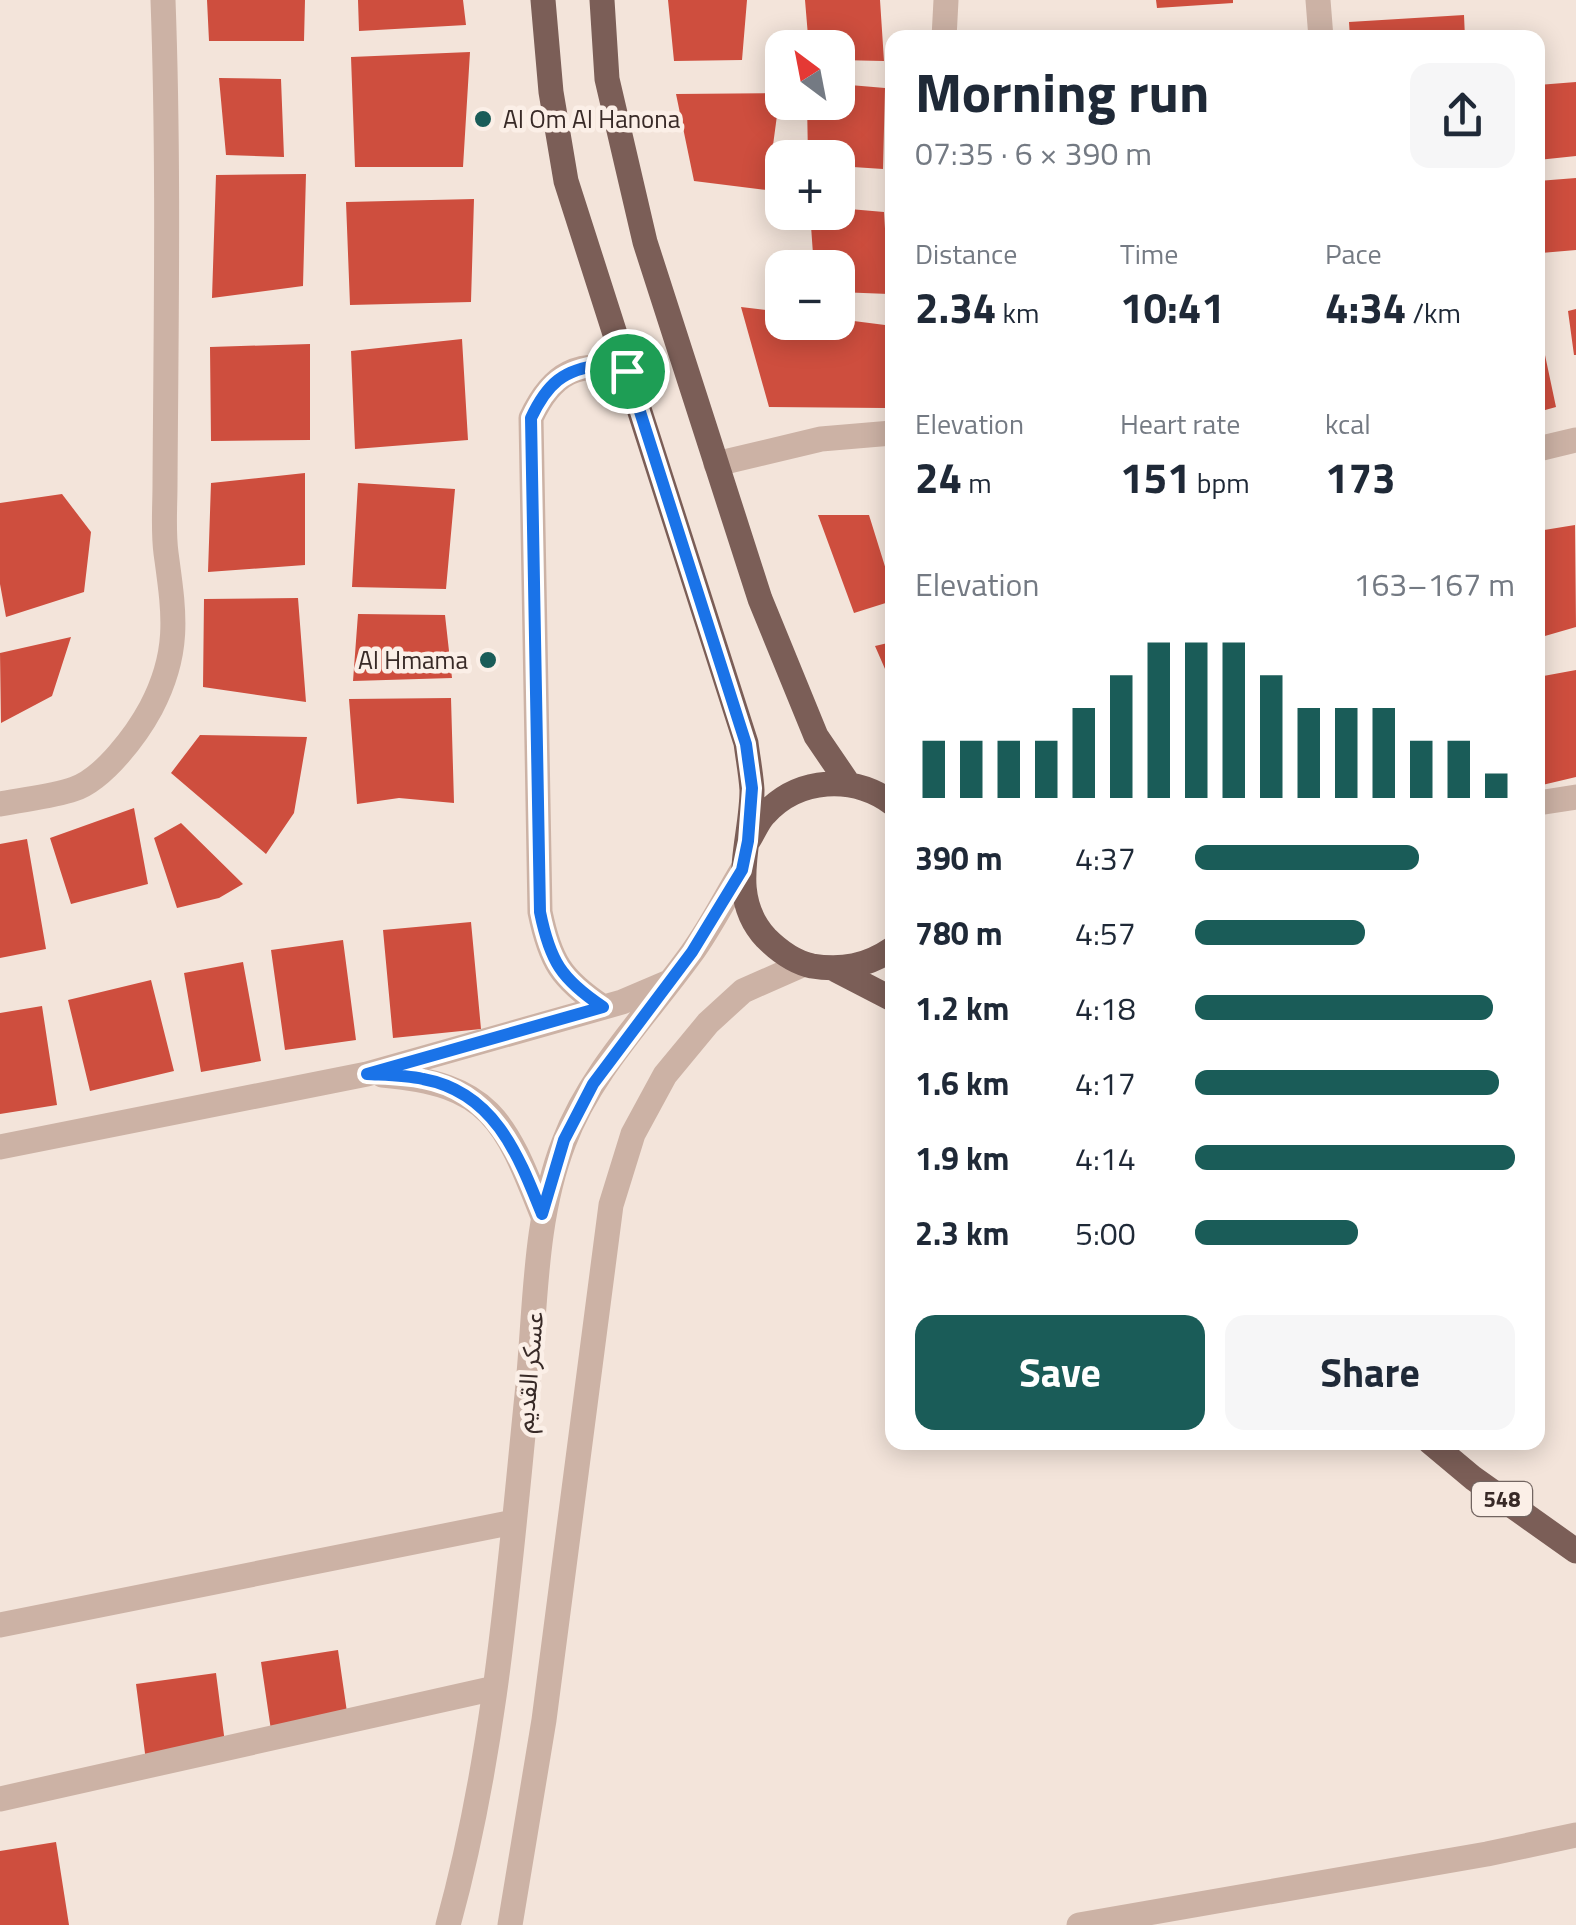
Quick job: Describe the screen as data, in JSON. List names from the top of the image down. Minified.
{"streets":{"main road":["548"],"street":["عسكر القديم"]},"places":["Al Om Al Hanona","Al Hmama"],"north":"top left","page":{"map_buttons":["+","−"],"heading":["Morning run","07:35 · 6 × 390 m"],"stats":[["Distance","2.34 km"],["Time","10:41"],["Pace","4:34 /km"],["Elevation","24 m"],["Heart rate","151 bpm"],["kcal","173"]],"chart":["Elevation","163–167 m"],"list":[{"name":"390 m","note":"4:37"},{"name":"780 m","note":"4:57"},{"name":"1.2 km","note":"4:18"},{"name":"1.6 km","note":"4:17"},{"name":"1.9 km","note":"4:14"},{"name":"2.3 km","note":"5:00"}],"buttons":["Save","Share"]}}
